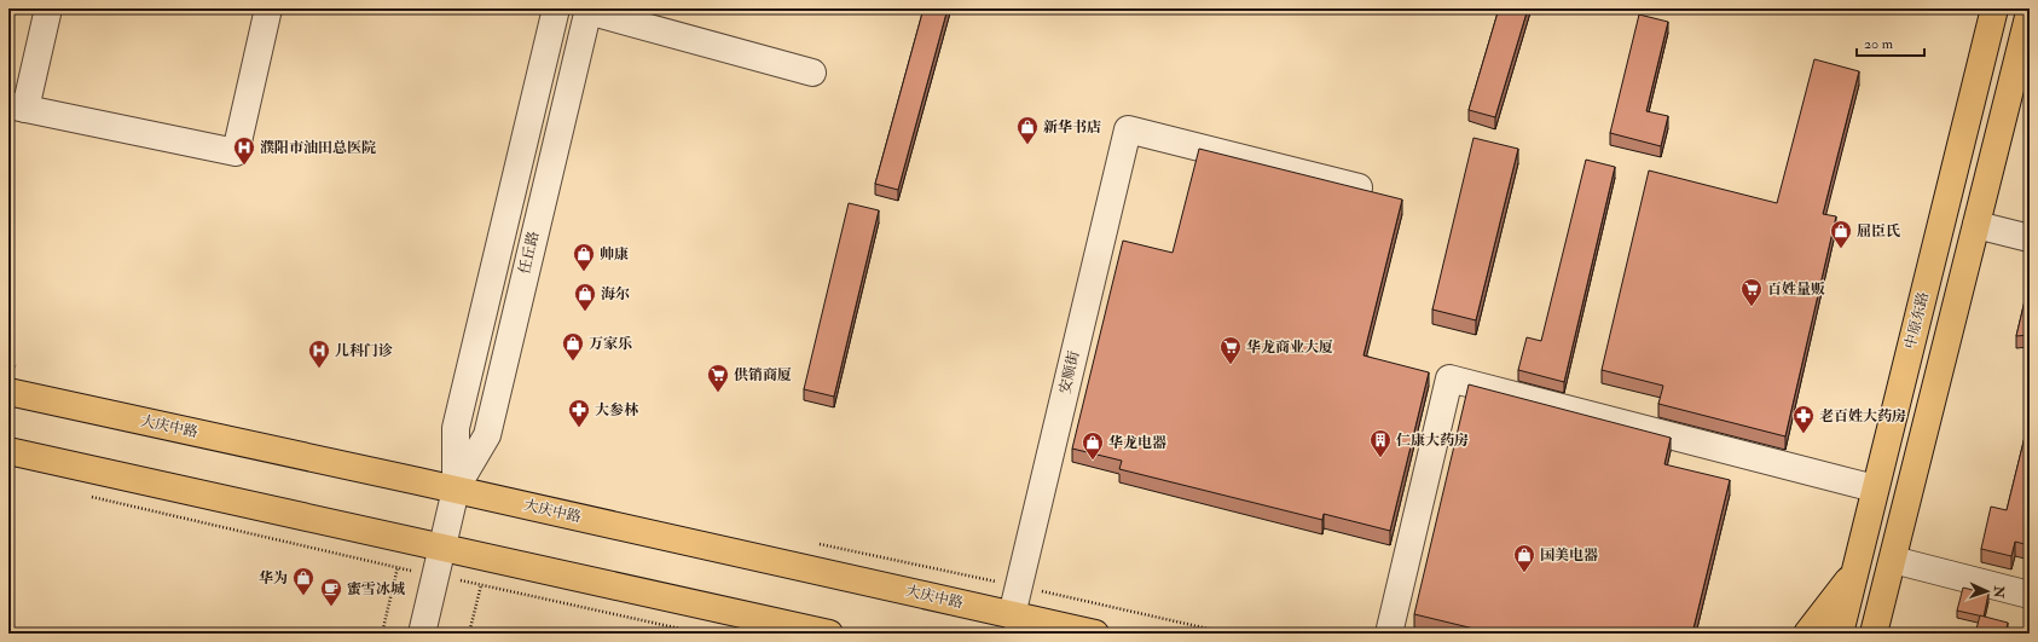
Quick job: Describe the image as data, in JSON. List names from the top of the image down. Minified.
{"streets":{"main road":["中原东路","大庆中路"],"street":["任丘路","安顺街"]},"crossings":[["任丘路","大庆中路"],["安顺街","大庆中路"]],"places":{"shop":["新华书店","屈臣氏","帅康","海尔","万家乐","华龙电器","国美电器","华为"],"hospital":["濮阳市油田总医院","儿科门诊"],"supermarket":["百姓量贩","华龙商业大厦","供销商厦"],"pharmacy":["大参林","老百姓大药房"],"building":["仁康大药房"],"cafe":["蜜雪冰城"]},"scale_bar":"20 m","north":"right"}
